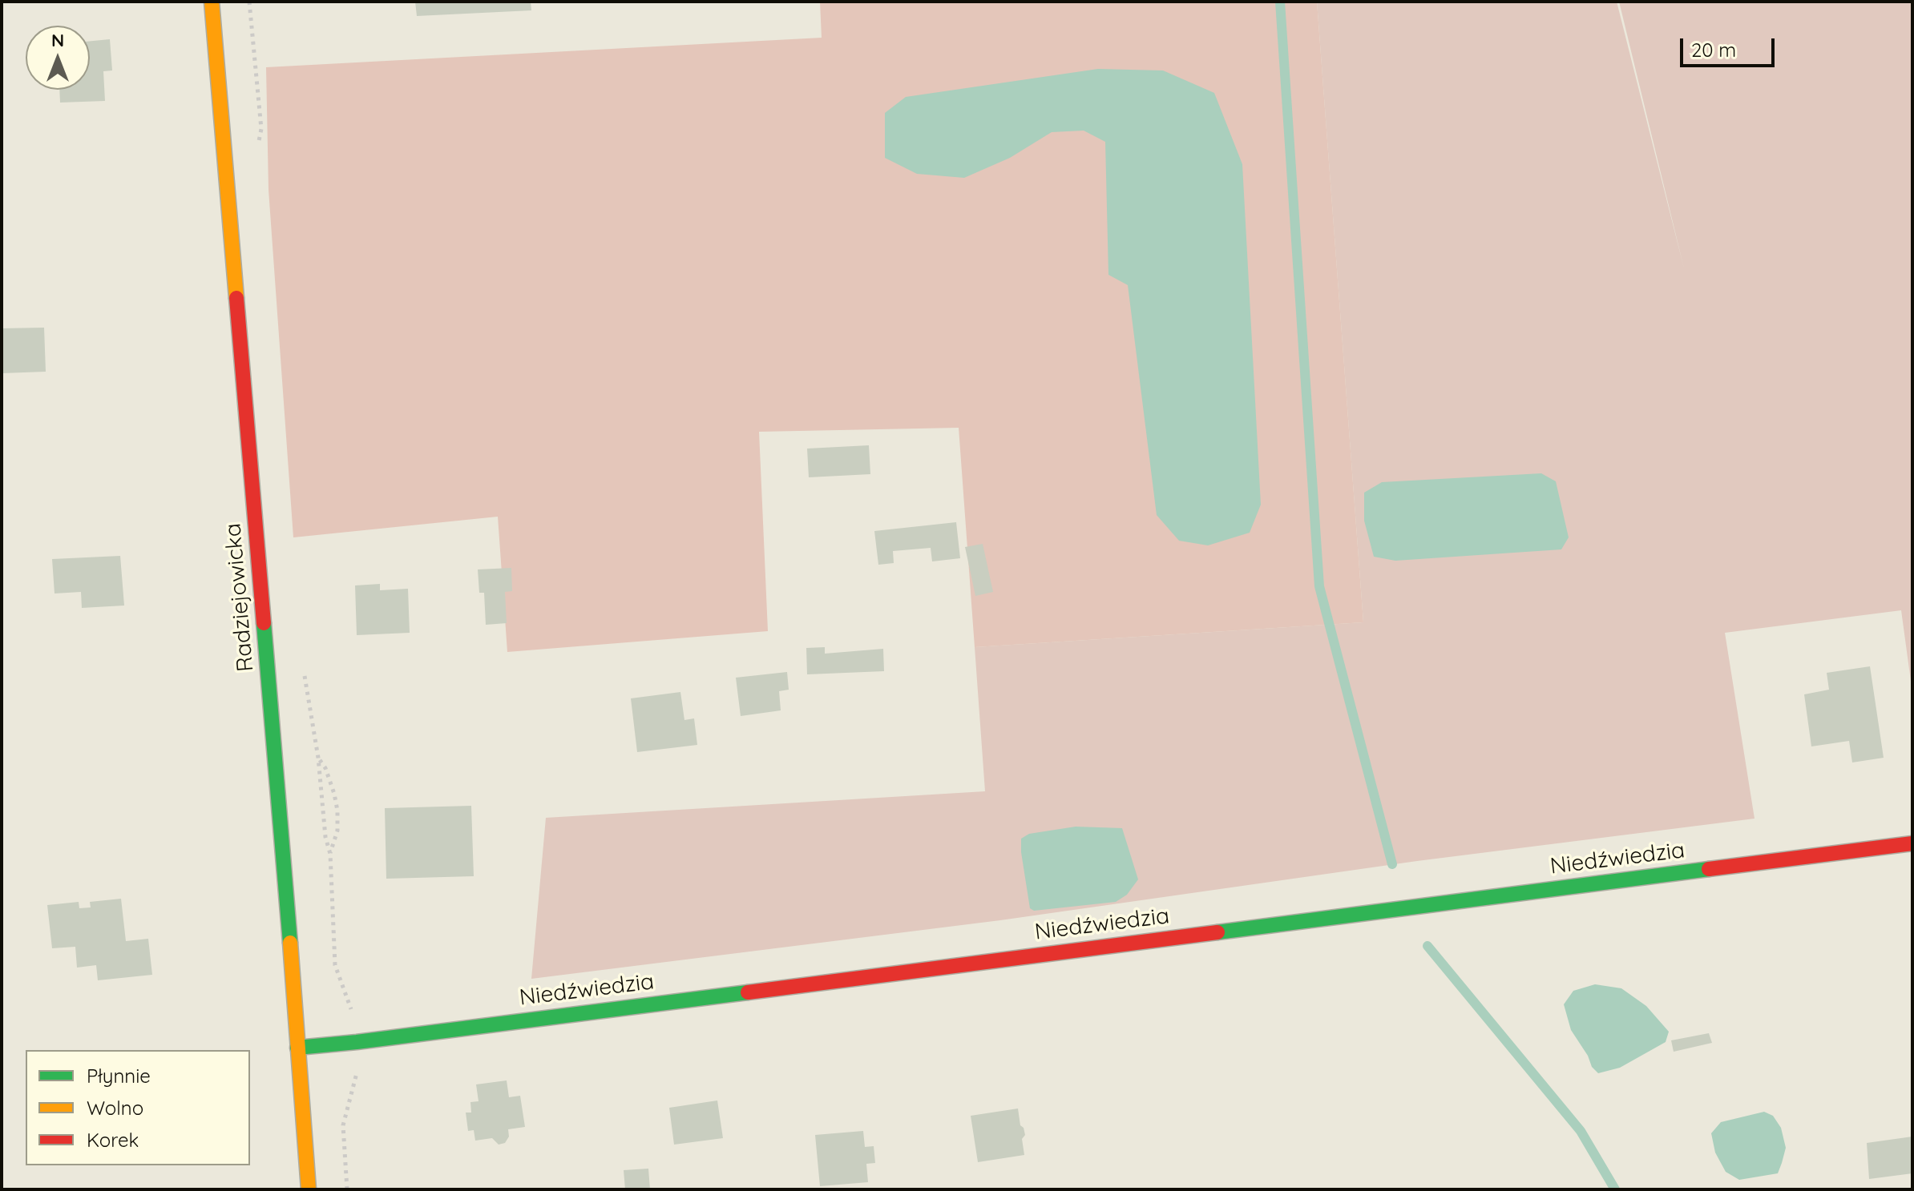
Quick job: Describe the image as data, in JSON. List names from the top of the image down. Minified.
{"streets":{"street":["Radziejowicka","Niedźwiedzia"]},"crossings":[["Radziejowicka","Niedźwiedzia"]],"legend":["Płynnie","Wolno","Korek"],"scale_bar":"20 m","north":"top"}
